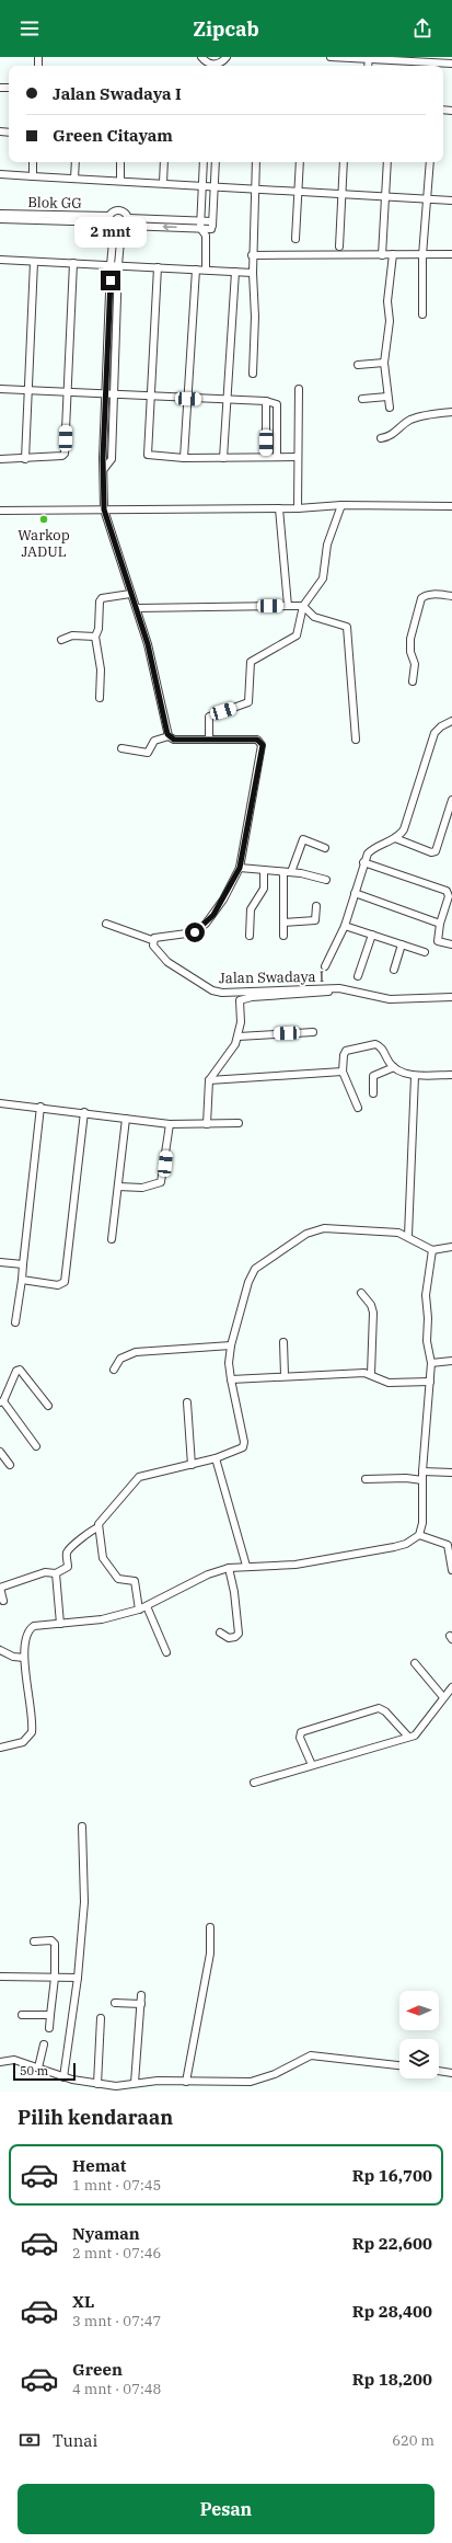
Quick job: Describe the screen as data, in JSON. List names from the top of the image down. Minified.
{"streets":{"street":["Blok GG","Jalan Swadaya I"]},"places":["Warkop JADUL"],"scale_bar":"50 m","north":"left","page":{"header":"Zipcab","banner":["Jalan Swadaya I","Green Citayam"],"bubble":"2 mnt","scale":"50 m","heading":"Pilih kendaraan","list":[{"name":"Hemat","note":"1 mnt · 07:45","value":"Rp 16,700"},{"name":"Nyaman","note":"2 mnt · 07:46","value":"Rp 22,600"},{"name":"XL","note":"3 mnt · 07:47","value":"Rp 28,400"},{"name":"Green","note":"4 mnt · 07:48","value":"Rp 18,200"}],"pay":["Tunai","620 m"],"buttons":"Pesan"}}
